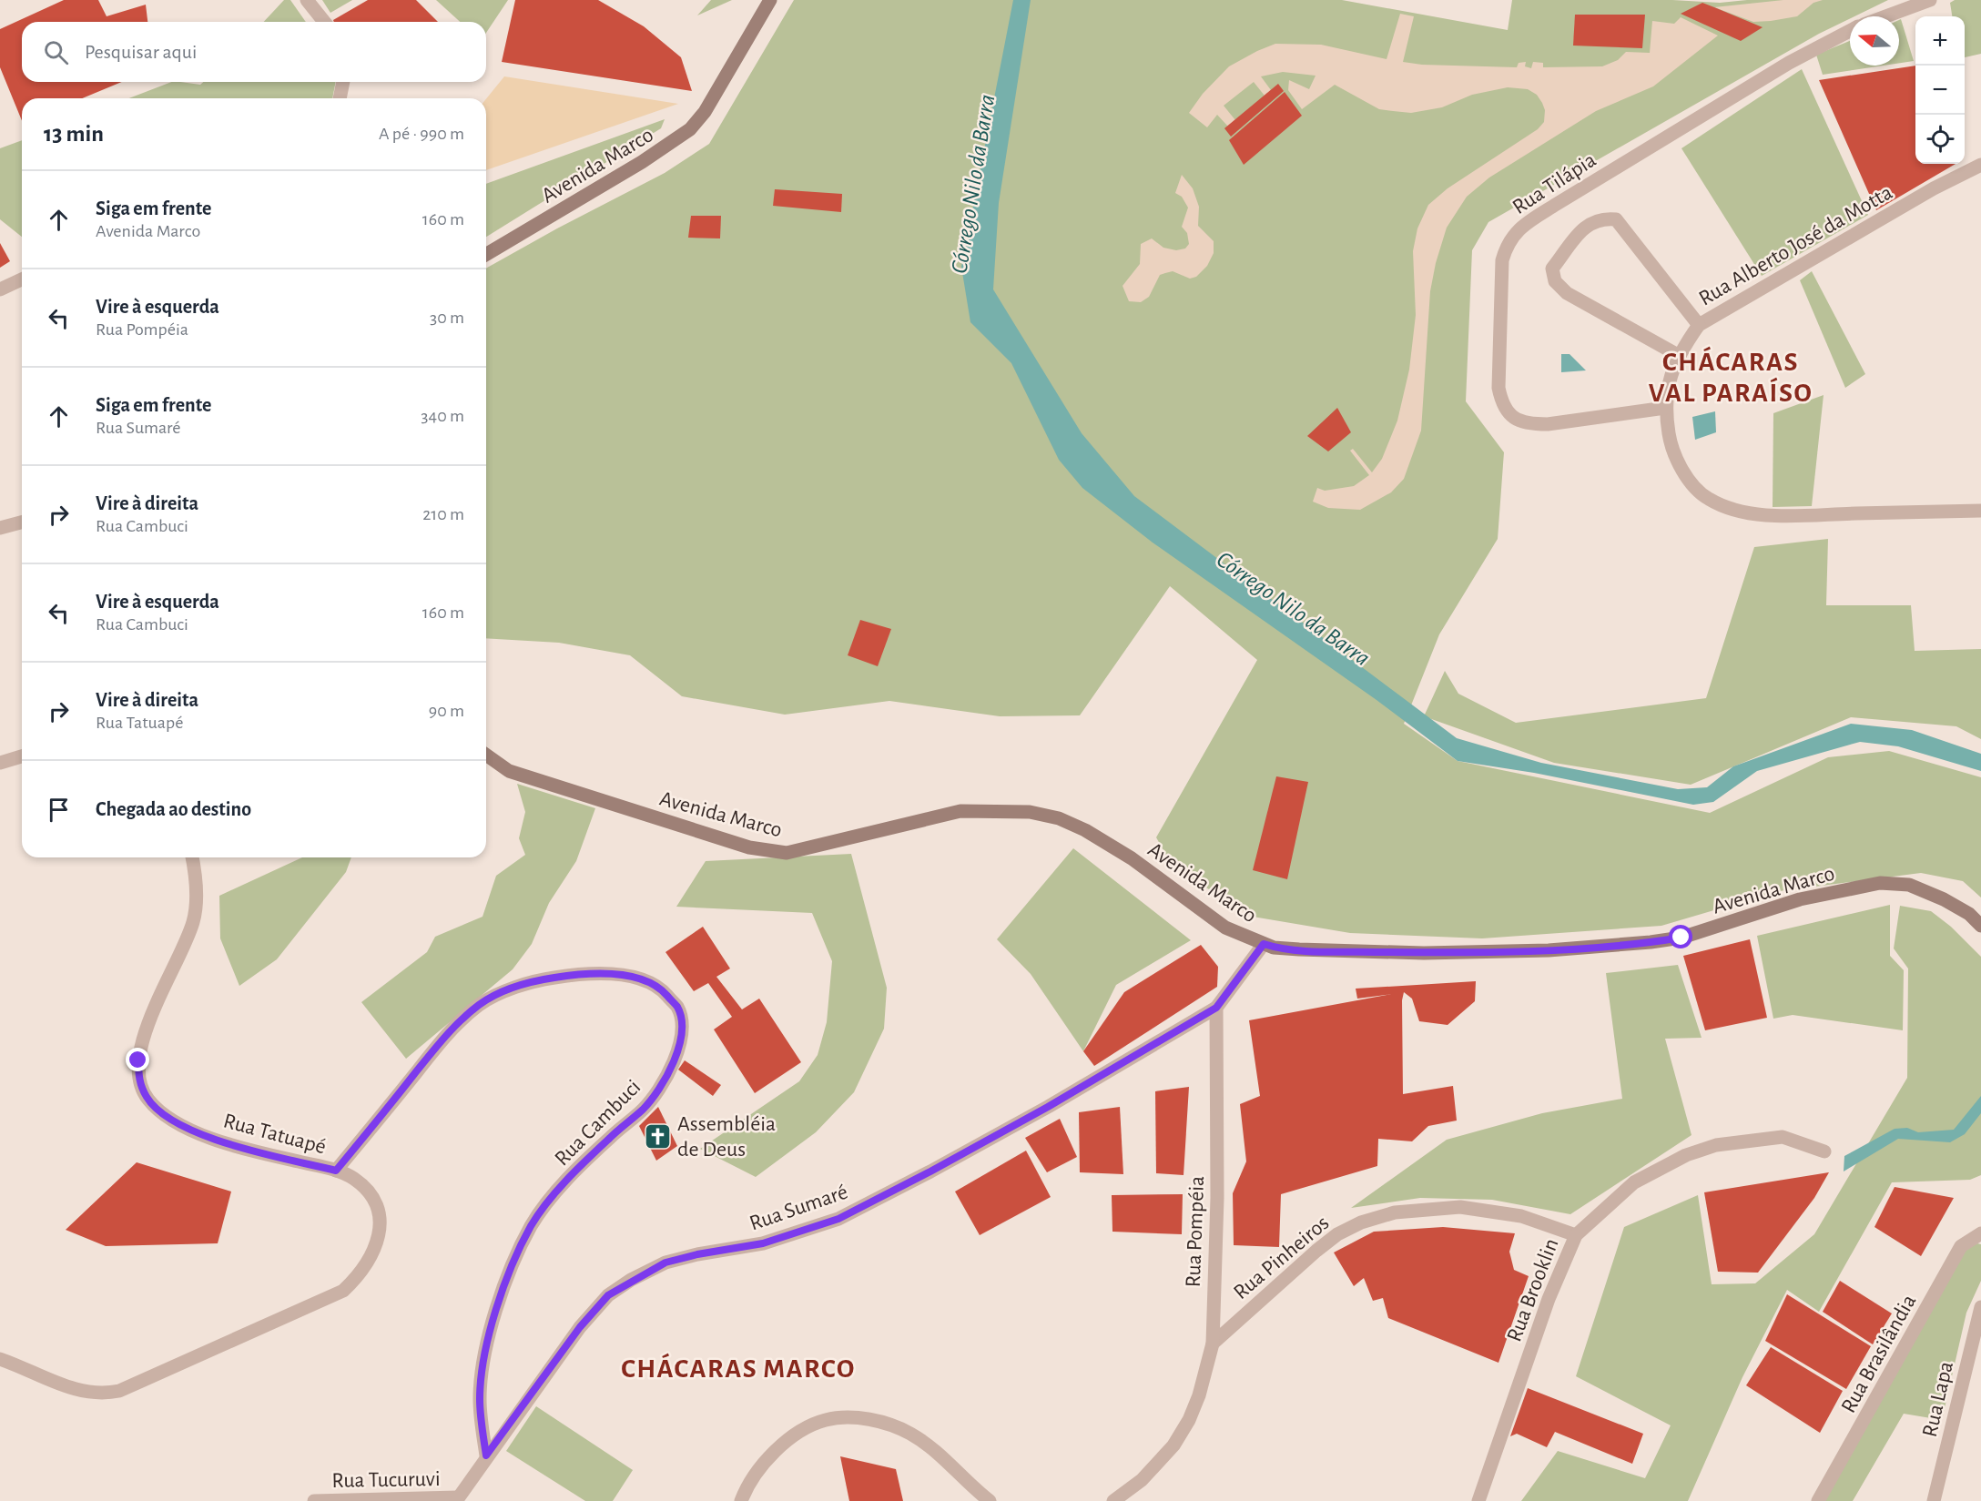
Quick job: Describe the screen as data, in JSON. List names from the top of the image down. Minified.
{"streets":{"main road":["Avenida Marco"],"street":["Rua Tilápia","Rua Alberto José da Motta","Rua Cambuci","Rua Tatuapé","Rua Sumaré","Rua Pompéia","Rua Pinheiros","Rua Brooklin","Rua Brasilândia","Rua Lapa","Rua Tucuruvi"]},"crossings":[["Rua Tilápia","Rua Alberto José da Motta"],["Rua Cambuci","Rua Tatuapé"],["Rua Cambuci","Rua Sumaré"],["Rua Sumaré","Rua Pompéia"],["Rua Sumaré","Rua Tucuruvi"],["Rua Pompéia","Rua Pinheiros"],["Rua Pinheiros","Rua Brooklin"]],"districts":["CHÁCARAS VAL PARAÍSO","CHÁCARAS MARCO"],"water":["Córrego Nilo da Barra"],"places":{"church":["Assembléia de Deus"]},"north":"left","page":{"map_buttons":["+","−"],"search":"Pesquisar aqui","heading":["13 min","A pé · 990 m"],"list":[["Siga em frente","Avenida Marco","160 m"],["Vire à esquerda","Rua Pompéia","30 m"],["Siga em frente","Rua Sumaré","340 m"],["Vire à direita","Rua Cambuci","210 m"],["Vire à esquerda","Rua Cambuci","160 m"],["Vire à direita","Rua Tatuapé","90 m"],"Chegada ao destino"]}}
